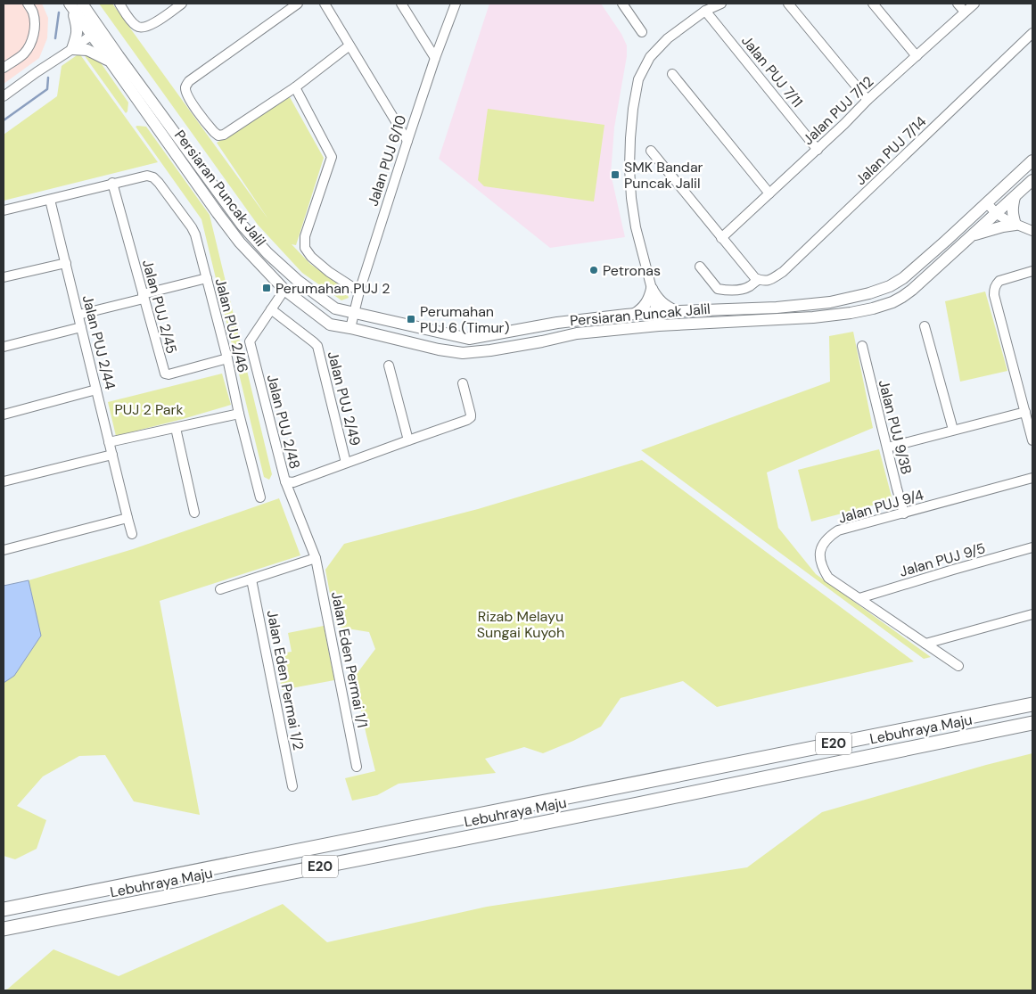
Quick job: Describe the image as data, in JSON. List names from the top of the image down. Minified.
{"streets":{"highway":["Lebuhraya Maju","E20"],"main road":["Persiaran Puncak Jalil"],"street":["Jalan PUJ 7/11","Jalan PUJ 7/12","Jalan PUJ 7/14","Jalan PUJ 6/10","Jalan PUJ 2/45","Jalan PUJ 2/46","Jalan PUJ 2/44","Jalan PUJ 2/49","Jalan PUJ 2/48","Jalan PUJ 9/3B","Jalan PUJ 9/4","Jalan PUJ 9/5","Jalan Eden Permai 1/1","Jalan Eden Permai 1/2"]},"crossings":[["Jalan PUJ 7/11","Jalan PUJ 7/12"],["Jalan PUJ 6/10","Persiaran Puncak Jalil"],["Persiaran Puncak Jalil","Jalan PUJ 2/48"],["Jalan PUJ 2/45","Jalan PUJ 2/46"],["Jalan PUJ 2/49","Jalan PUJ 2/48"],["Jalan PUJ 2/48","Jalan Eden Permai 1/1"],["Jalan PUJ 9/3B","Jalan PUJ 9/4"],["Jalan PUJ 9/4","Jalan PUJ 9/5"]],"parks":["PUJ 2 Park","Rizab Melayu Sungai Kuyoh"],"places":{"transit":["SMK Bandar Puncak Jalil","Perumahan PUJ 2","Perumahan PUJ 6 (Timur)"],"other":["Petronas"]}}
